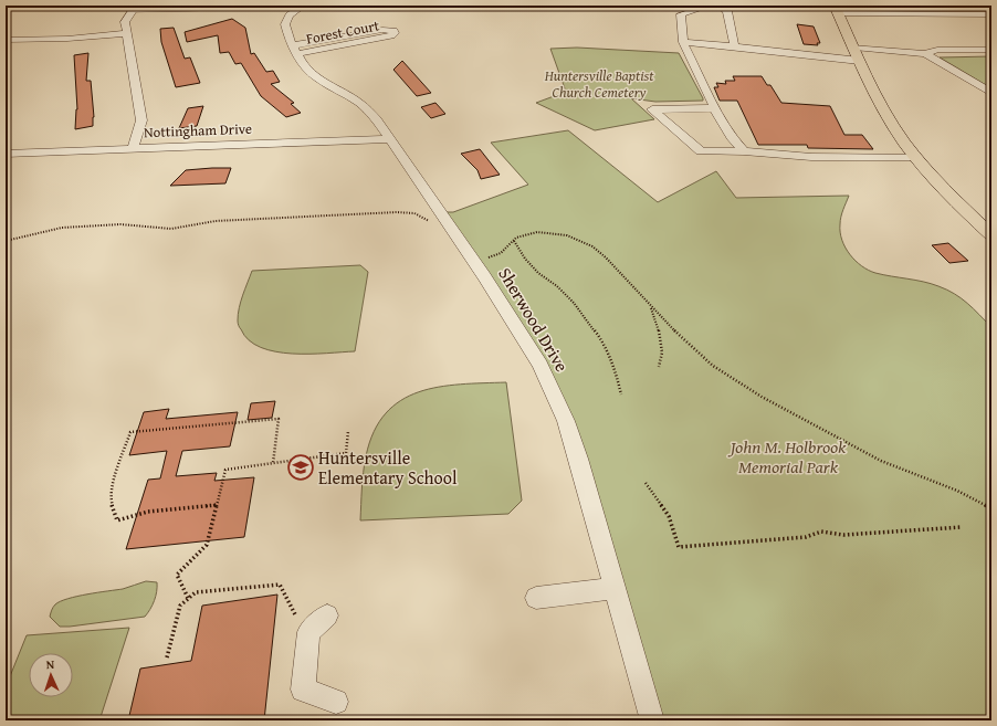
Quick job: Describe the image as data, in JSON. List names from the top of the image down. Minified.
{"streets":{"street":["Forest Court","Nottingham Drive","Sherwood Drive"]},"crossings":[["Forest Court","Sherwood Drive"],["Nottingham Drive","Sherwood Drive"]],"parks":["Huntersville Baptist Church Cemetery","John M. Holbrook Memorial Park"],"places":{"school or university":["Huntersville Elementary School"]},"north":"top"}
